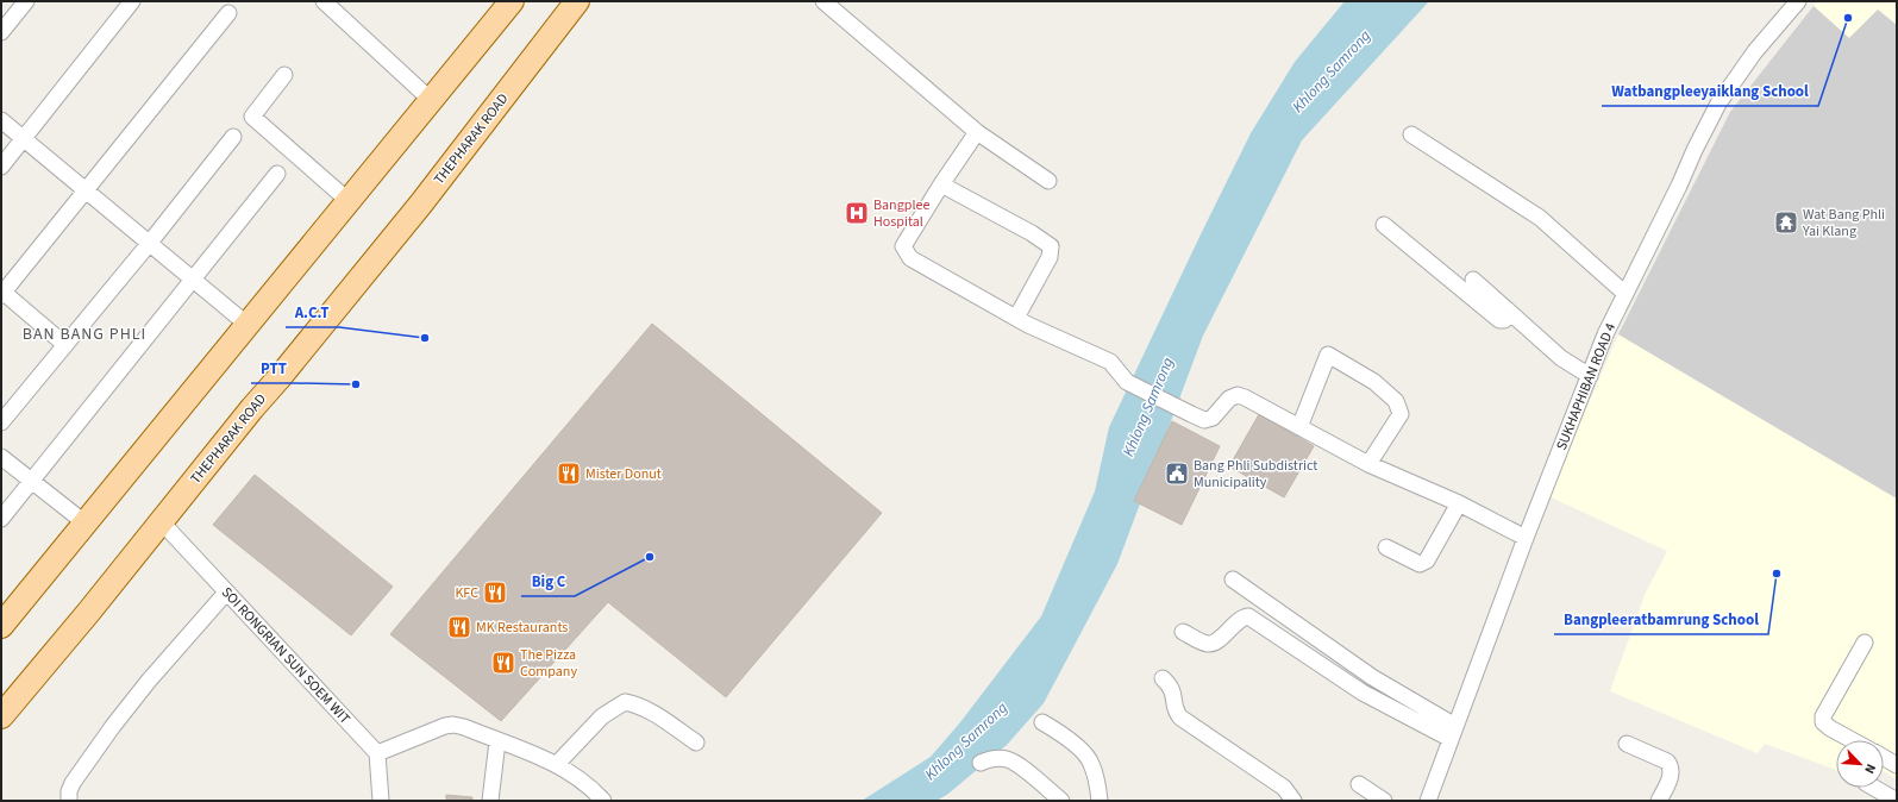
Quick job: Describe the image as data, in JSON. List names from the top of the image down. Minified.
{"streets":{"main road":["THEPHARAK ROAD"],"street":["SUKHAPHIBAN ROAD 4","SOI RONGRIAN SUN SOEM WIT"]},"crossings":[["THEPHARAK ROAD","SOI RONGRIAN SUN SOEM WIT"]],"districts":["BAN BANG PHLI"],"water":["Khlong Samrong"],"places":{"other":["Watbangpleeyaiklang School","A.C.T","PTT","Big C","Bangpleeratbamrung School"],"hospital":["Bangplee Hospital"],"temple":["Wat Bang Phli Yai Klang"],"restaurant":["Mister Donut","KFC","MK Restaurants","The Pizza Company"],"public building":["Bang Phli Subdistrict Municipality"]},"north":"bottom right"}
